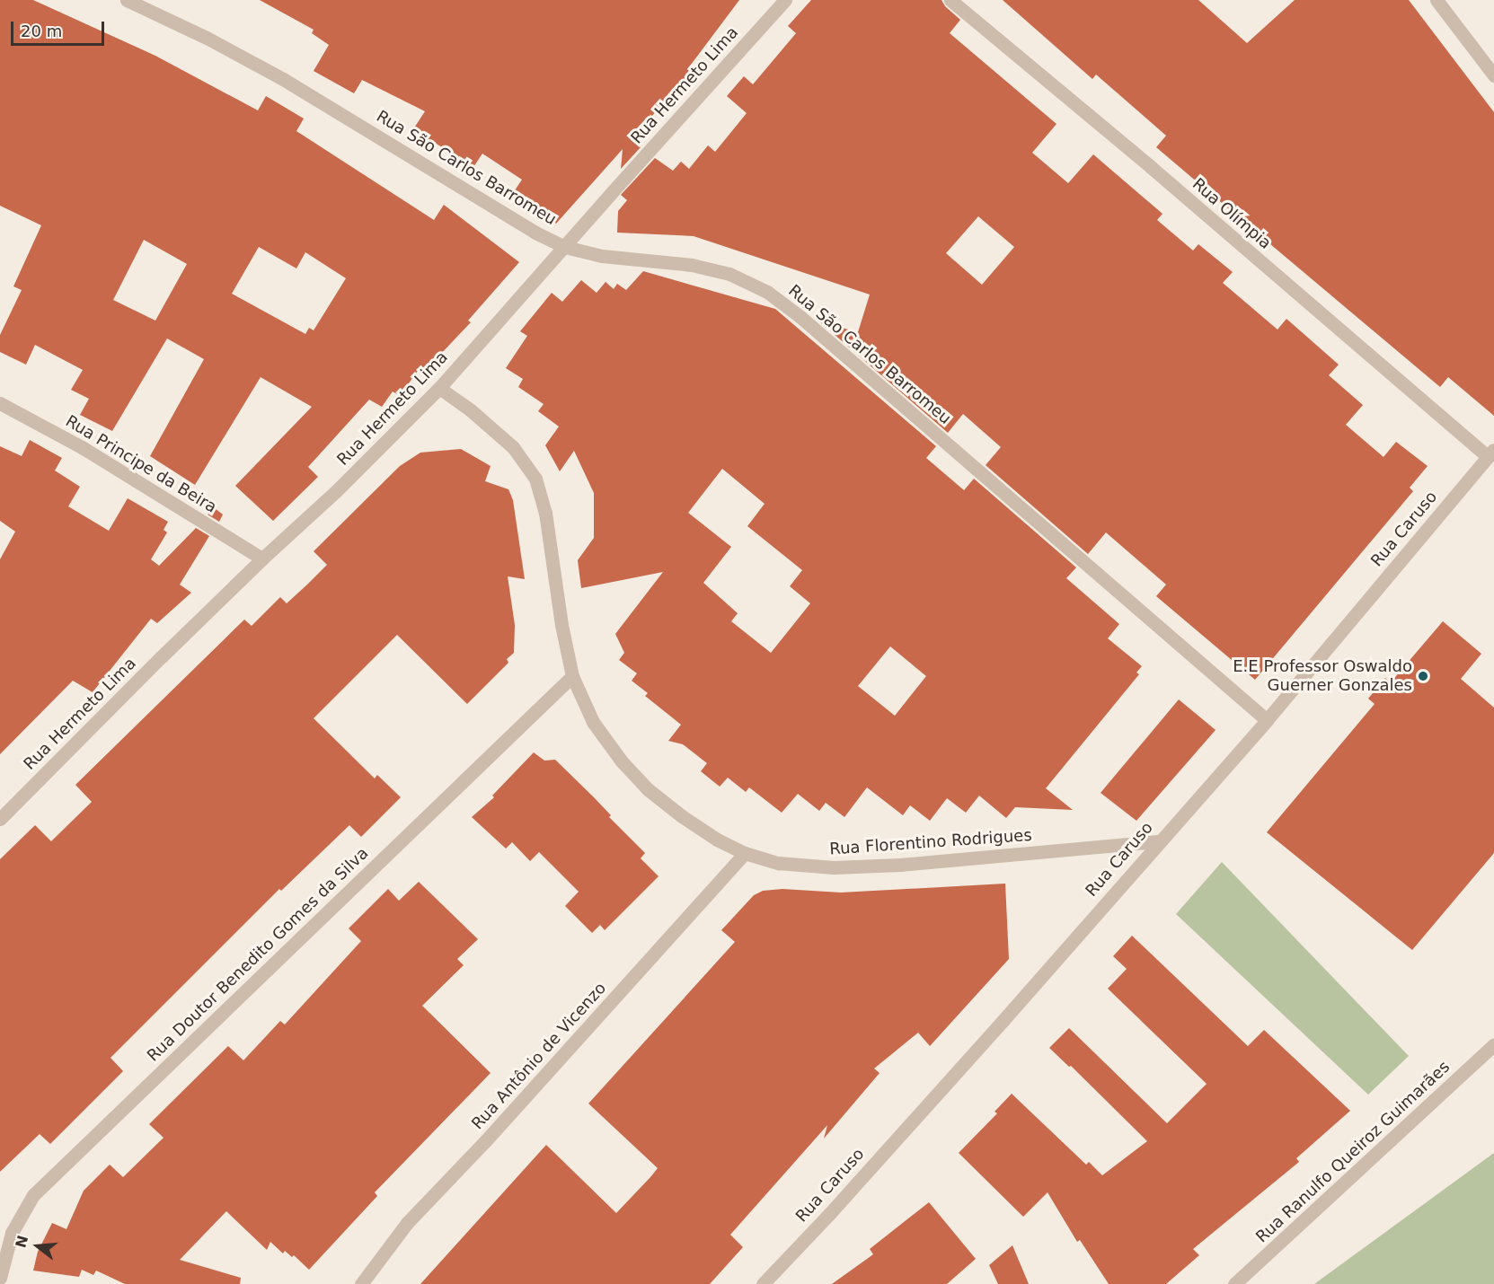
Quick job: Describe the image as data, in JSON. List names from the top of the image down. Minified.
{"streets":{"street":["Rua Hermeto Lima","Rua São Carlos Barromeu","Rua Olímpia","Rua Principe da Beira","Rua Caruso","Rua Florentino Rodrigues","Rua Doutor Benedito Gomes da Silva","Rua Antônio de Vicenzo","Rua Ranulfo Queiroz Guimarães"]},"crossings":[["Rua Hermeto Lima","Rua São Carlos Barromeu"],["Rua Hermeto Lima","Rua Principe da Beira"],["Rua Hermeto Lima","Rua Florentino Rodrigues"],["Rua São Carlos Barromeu","Rua Caruso"],["Rua Olímpia","Rua Caruso"],["Rua Caruso","Rua Florentino Rodrigues"],["Rua Florentino Rodrigues","Rua Doutor Benedito Gomes da Silva"],["Rua Florentino Rodrigues","Rua Antônio de Vicenzo"]],"places":["E.E Professor Oswaldo Guerner Gonzales"],"scale_bar":"20 m","north":"left"}
